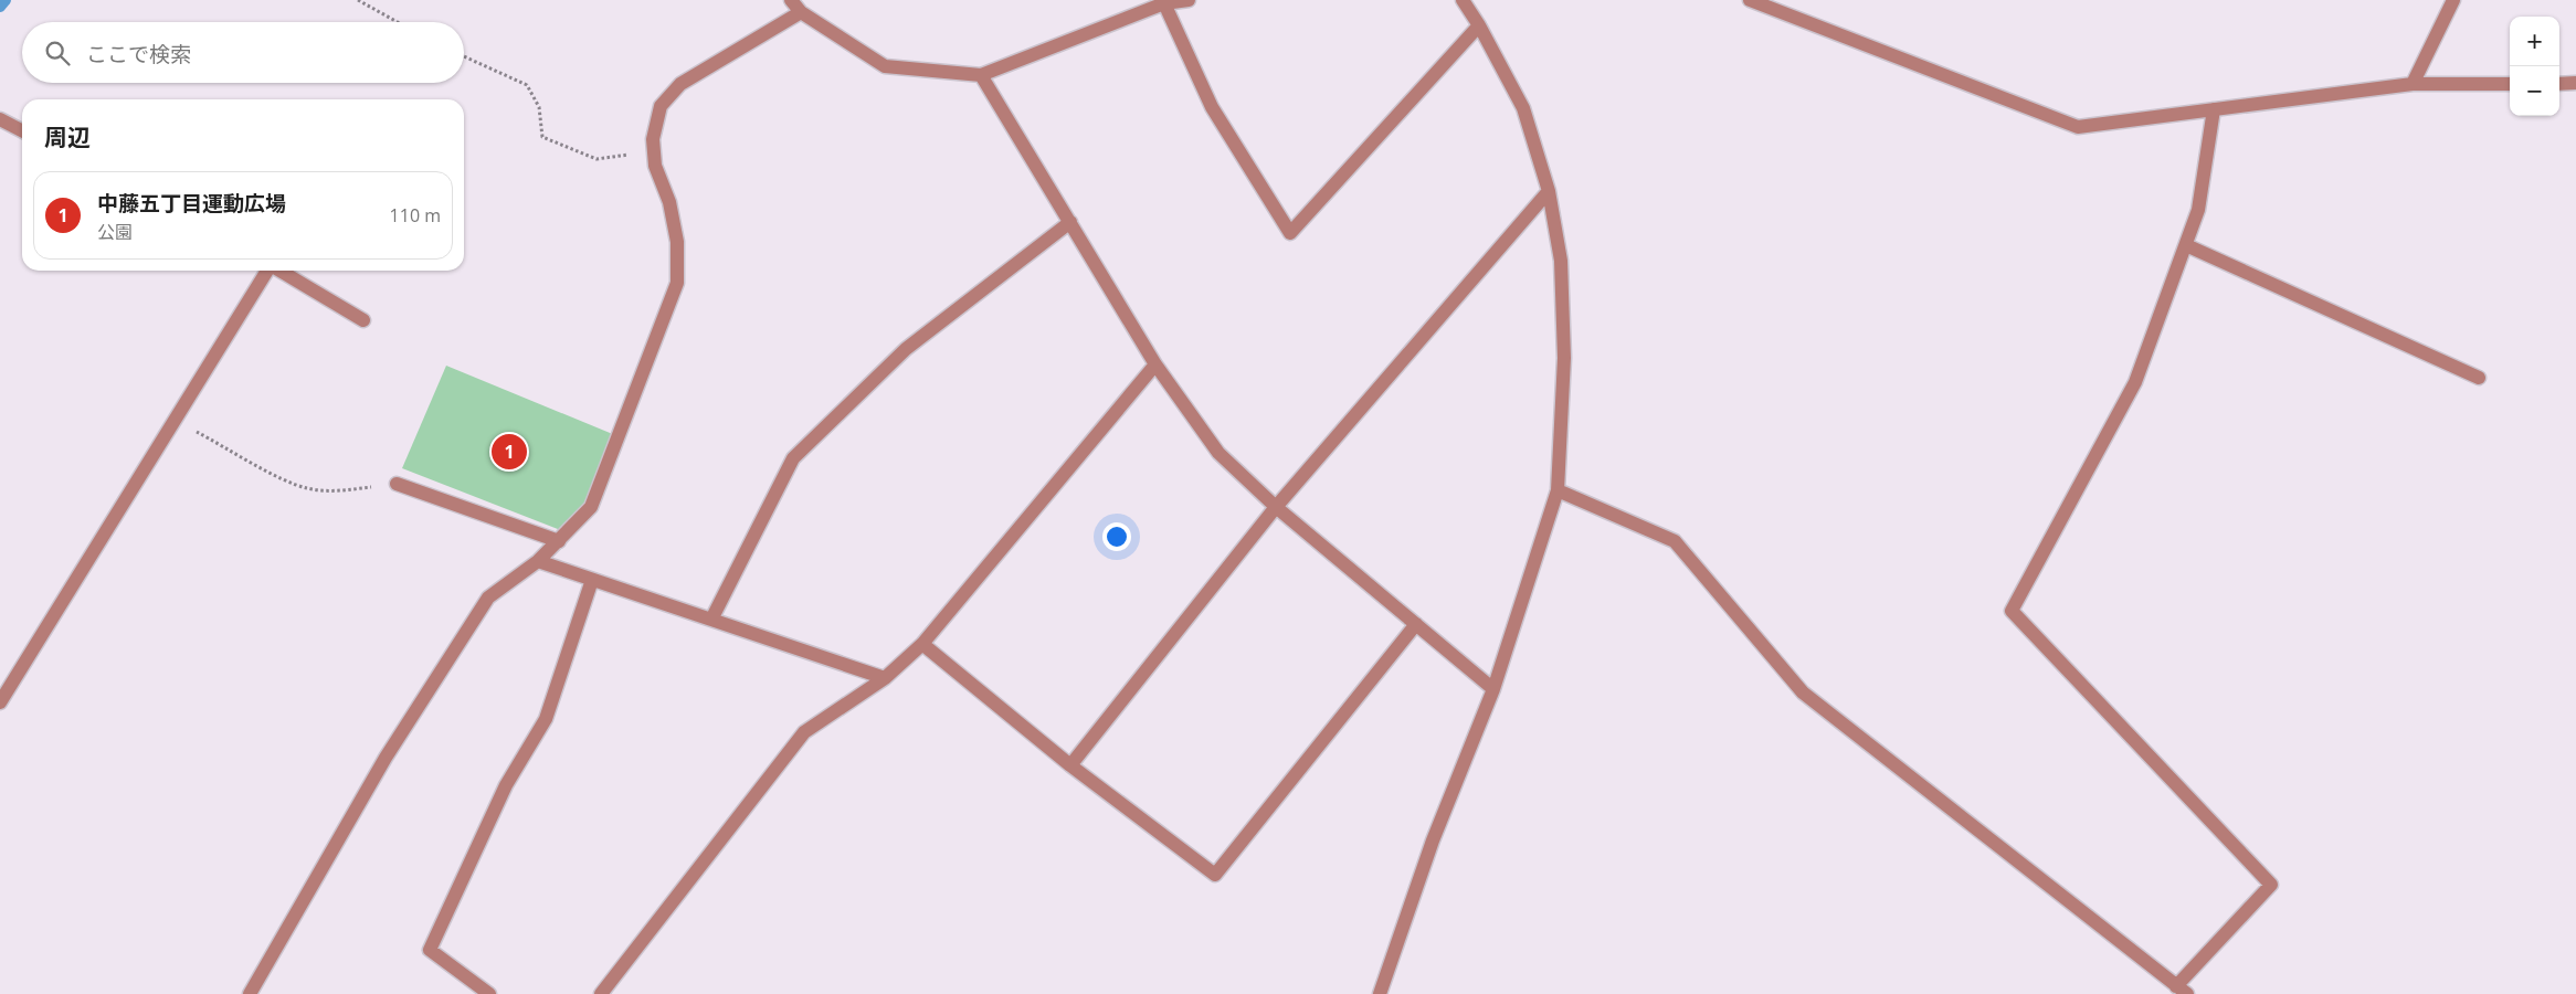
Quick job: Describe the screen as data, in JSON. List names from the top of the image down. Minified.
{"page":{"map_buttons":["+","−"],"search":"ここで検索","heading":"周辺","list":[{"mark":"1","name":"中藤五丁目運動広場","note":"公園","value":"110 m"}],"pins":"1"}}
